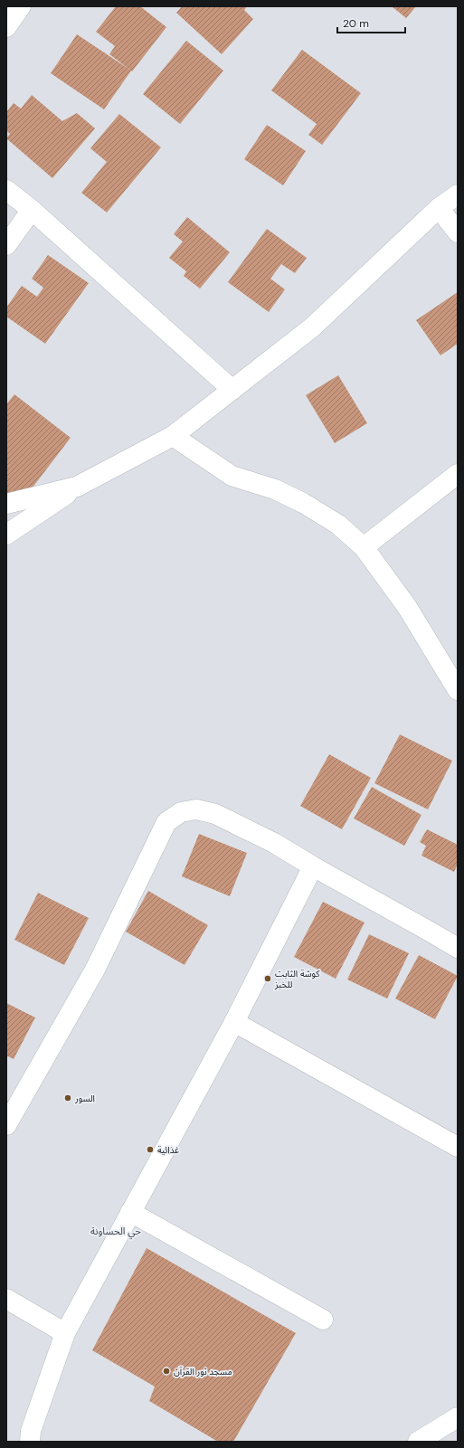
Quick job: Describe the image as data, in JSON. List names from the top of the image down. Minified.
{"districts":["حي الحساونة"],"places":["كوشة الثابت للخبز","السور","غذائية","مسجد نور القرآن"],"scale_bar":"20 m"}
